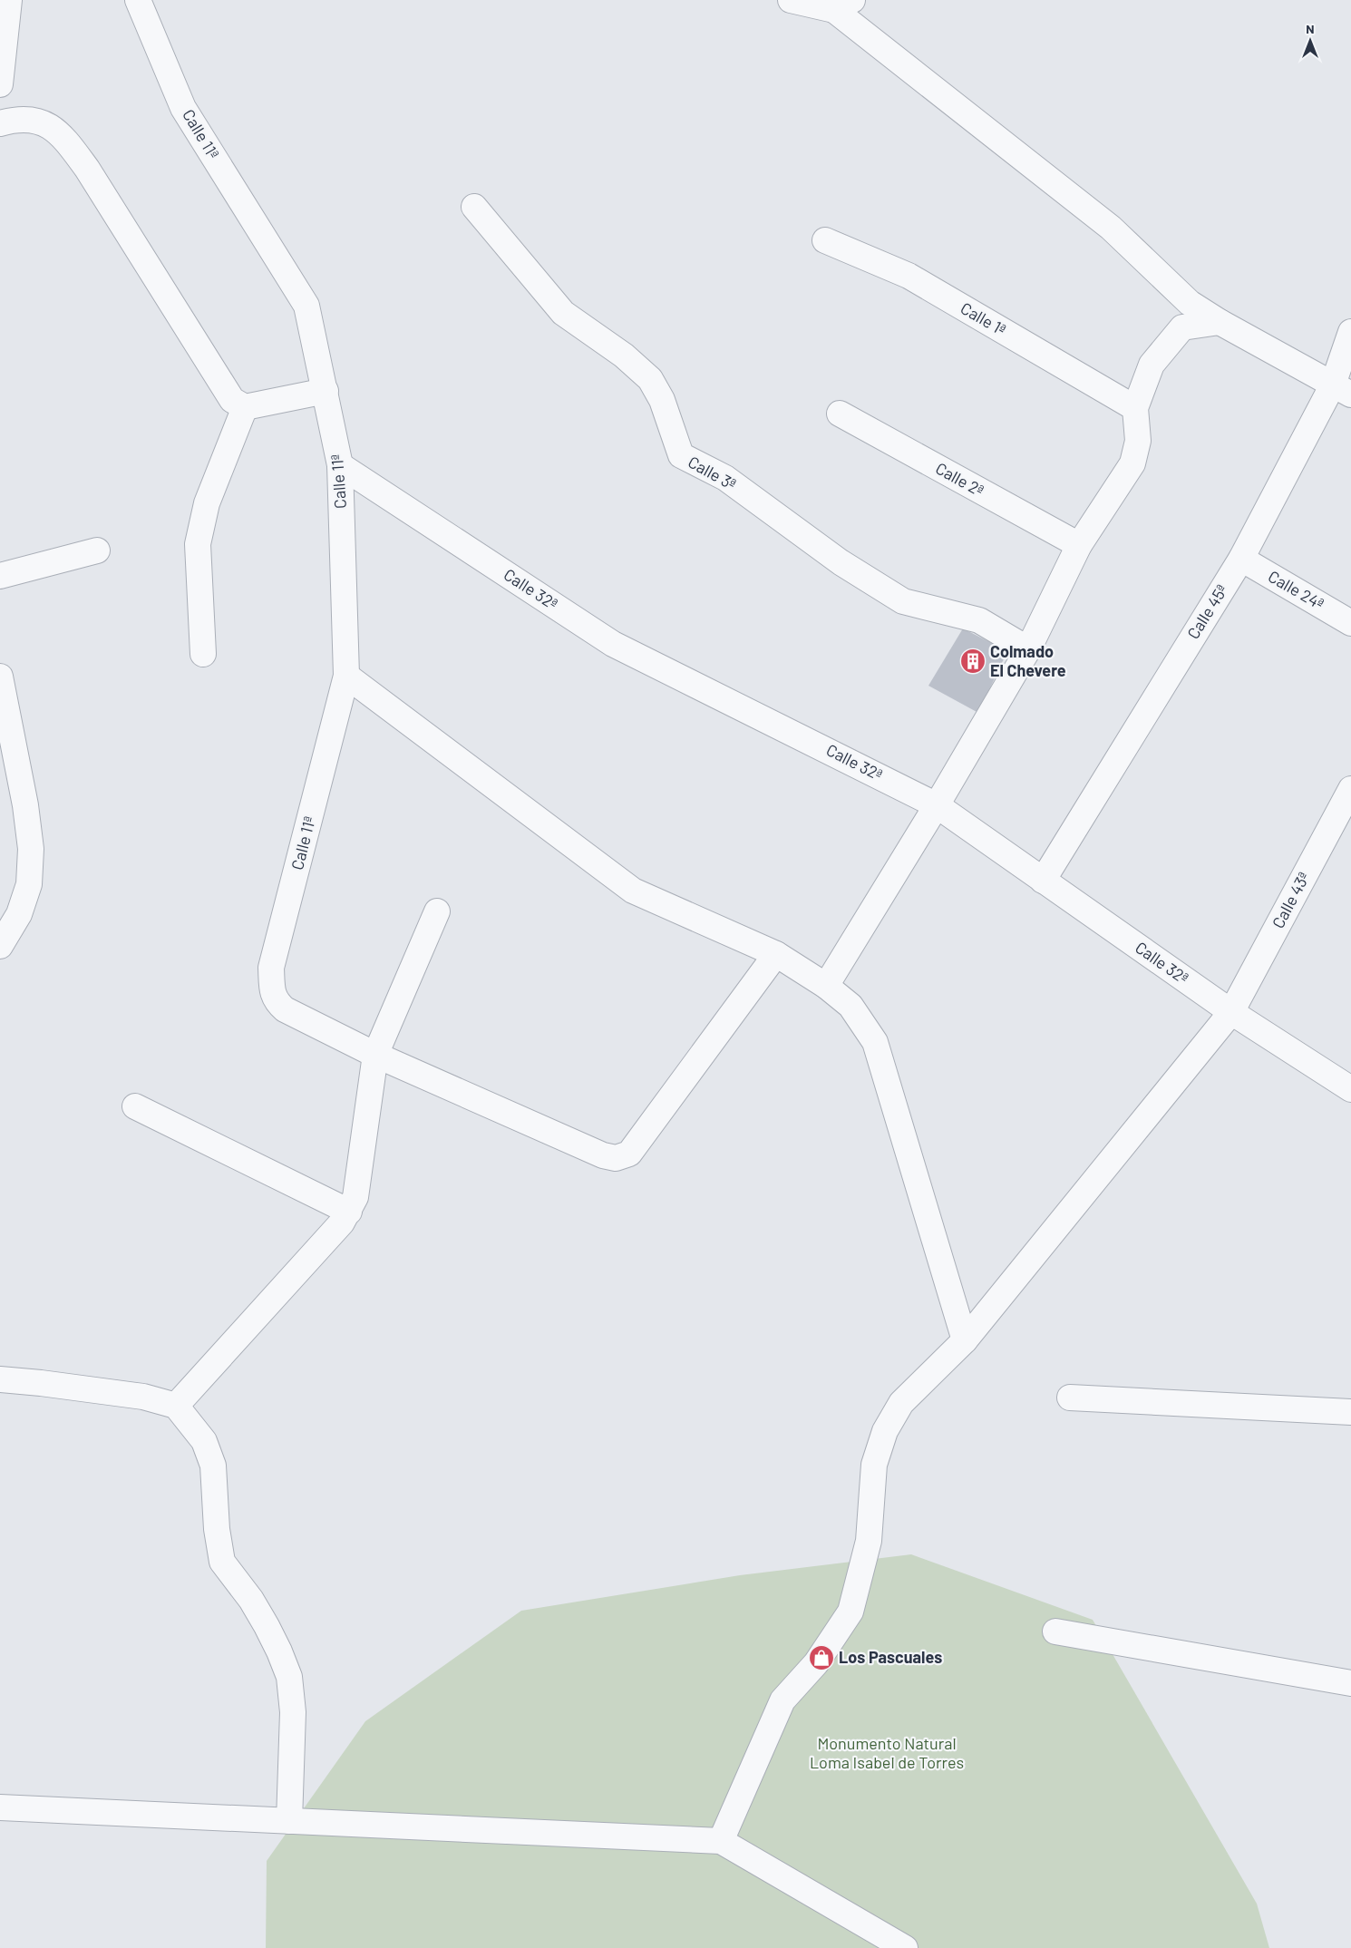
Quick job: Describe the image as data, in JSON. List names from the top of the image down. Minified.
{"streets":{"street":["Calle 11ª","Calle 1ª","Calle 3ª","Calle 2ª","Calle 32ª","Calle 24ª","Calle 45ª","Calle 43ª"]},"crossings":[["Calle 11ª","Calle 32ª"],["Calle 32ª","Calle 45ª"],["Calle 32ª","Calle 43ª"],["Calle 24ª","Calle 45ª"]],"parks":["Monumento Natural Loma Isabel de Torres"],"places":{"building":["Colmado El Chevere"],"shop":["Los Pascuales"]},"north":"top"}
